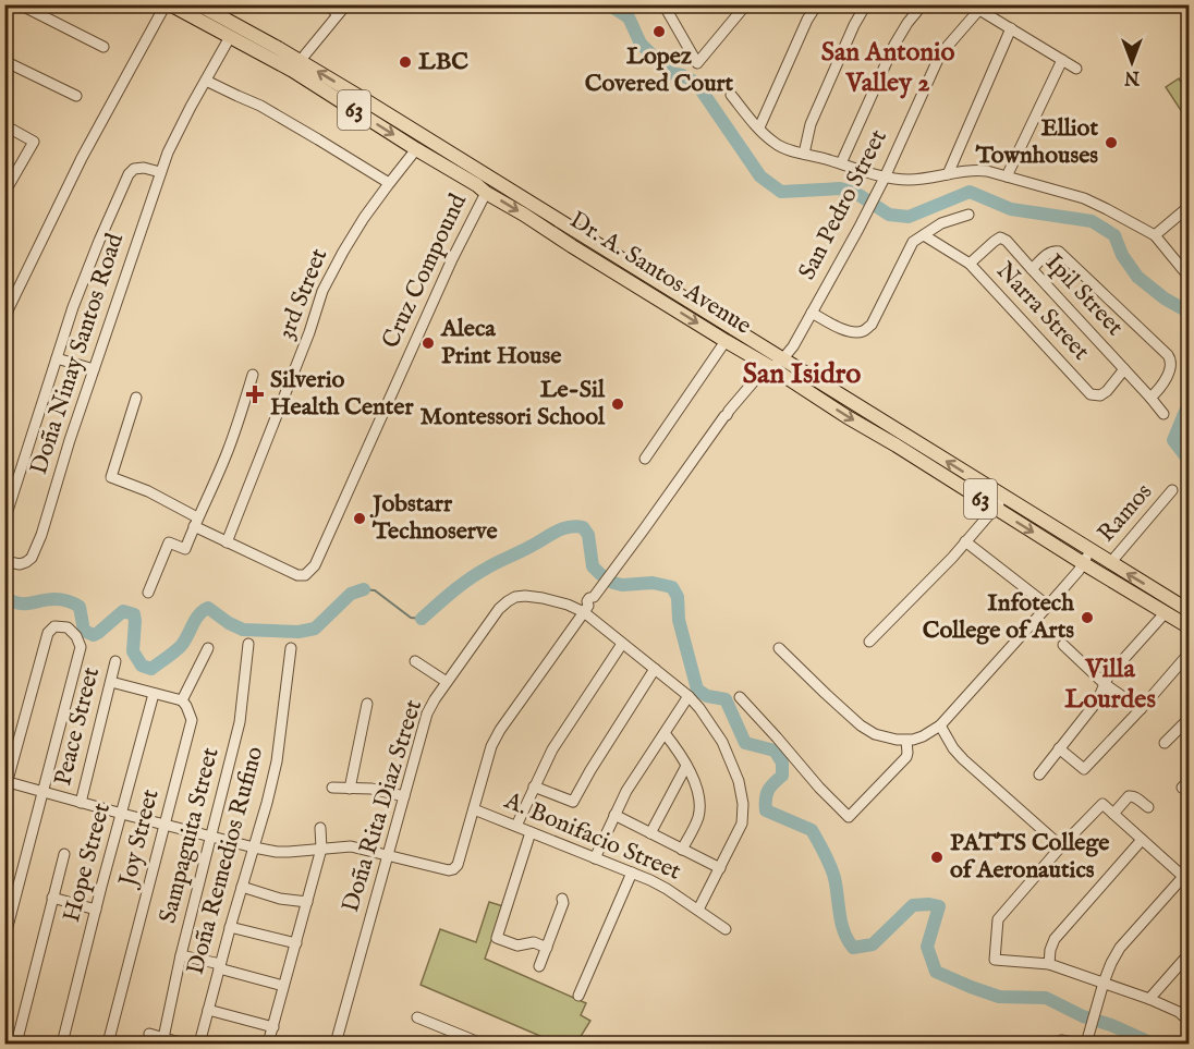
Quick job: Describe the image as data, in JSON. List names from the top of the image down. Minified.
{"streets":{"main road":["63","Dr. A. Santos Avenue"],"street":["San Pedro Street","Cruz Compound","3rd Street","Ipil Street","Narra Street","Doña Ninay Santos Road","Ramos","Peace Street","Doña Rita Diaz Street","Sampaguita Street","A. Bonifacio Street","Joy Street","Doña Remedios Rufino","Hope Street"]},"crossings":[["San Pedro Street","Dr. A. Santos Avenue"],["San Pedro Street","Doña Rita Diaz Street"],["San Pedro Street","A. Bonifacio Street"],["Cruz Compound","Dr. A. Santos Avenue"],["Cruz Compound","3rd Street"],["Dr. A. Santos Avenue","3rd Street"],["Dr. A. Santos Avenue","Doña Ninay Santos Road"],["Dr. A. Santos Avenue","Ramos"],["Ipil Street","Narra Street"],["Doña Rita Diaz Street","A. Bonifacio Street"]],"districts":["San Antonio Valley 2","San Isidro","Villa Lourdes"],"places":{"other":["Lopez Covered Court","LBC","Elliot Townhouses","Aleca Print House","Le-Sil Montessori School","Jobstarr Technoserve","Infotech College of Arts","PATTS College of Aeronautics"],"health":["Silverio Health Center"]},"north":"bottom"}
